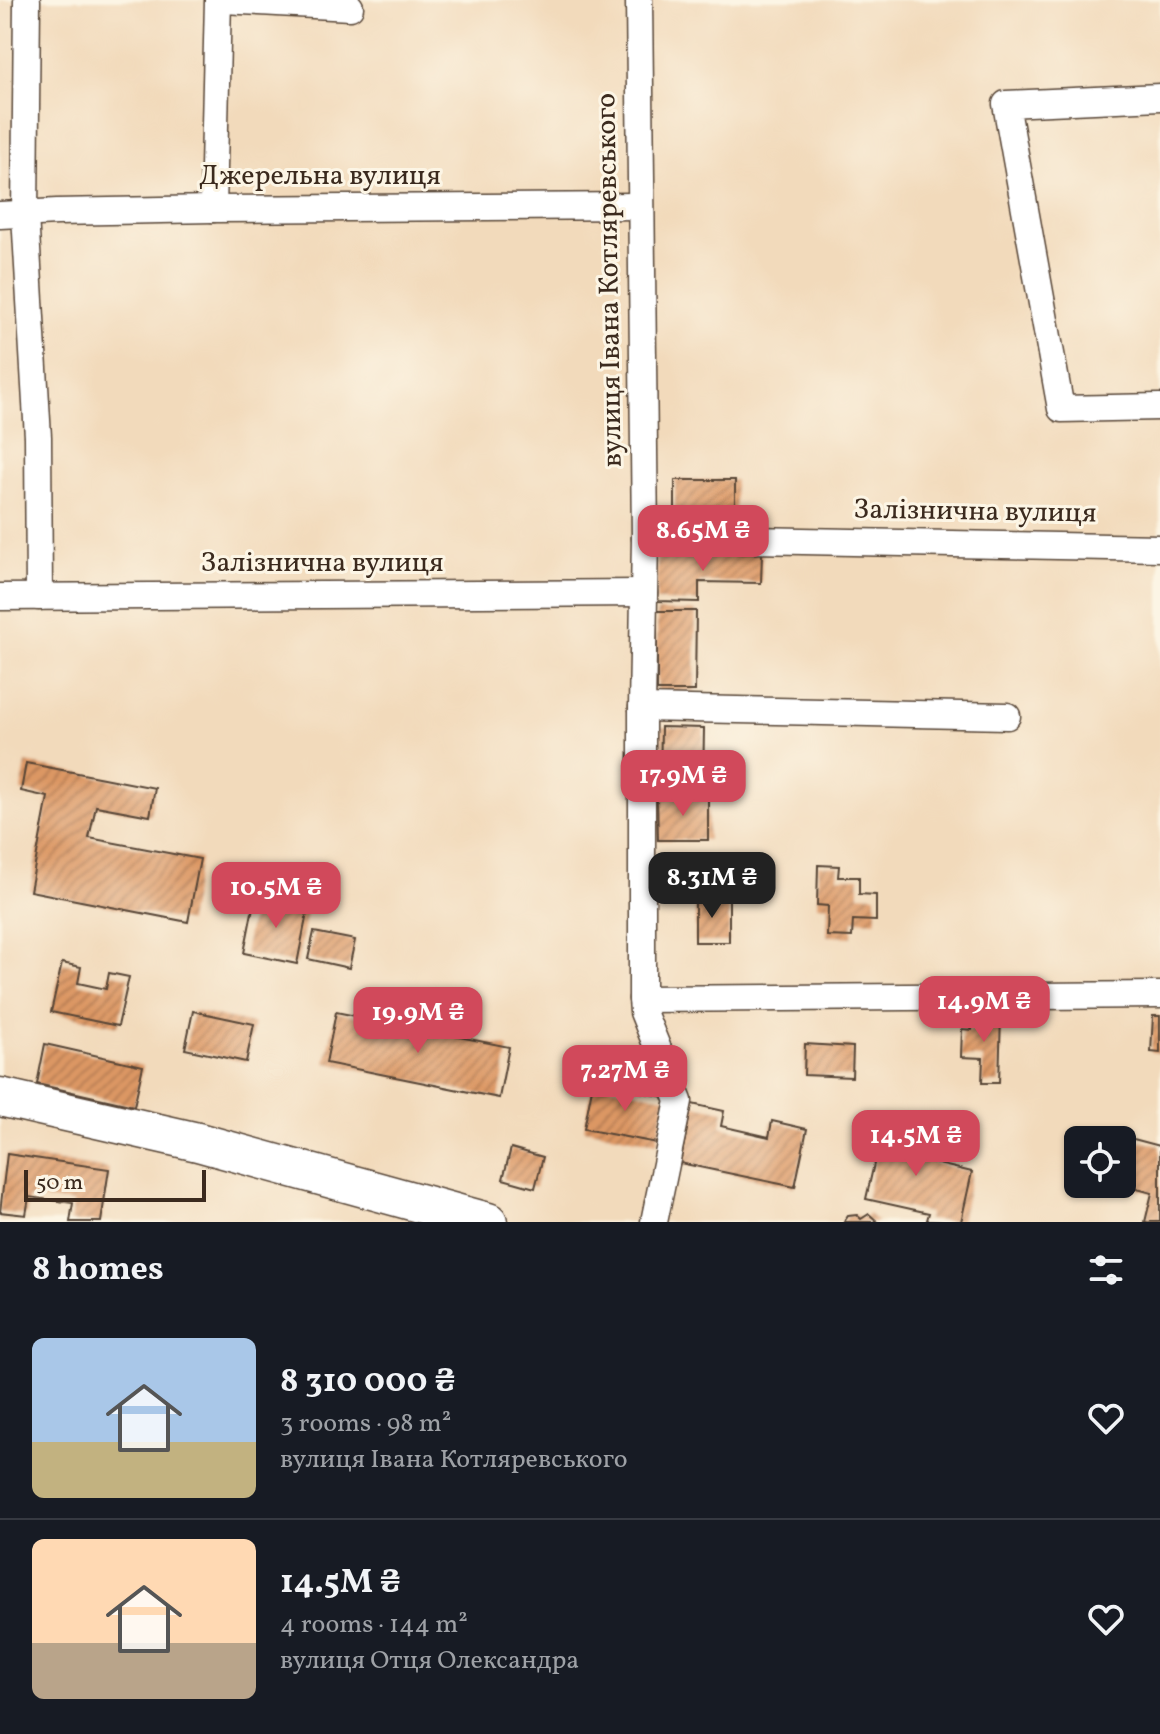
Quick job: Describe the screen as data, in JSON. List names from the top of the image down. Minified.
{"streets":{"street":["Джерельна вулиця","вулиця Івана Котляревського","Залізнична вулиця"]},"crossings":[["Джерельна вулиця","вулиця Івана Котляревського"],["вулиця Івана Котляревського","Залізнична вулиця"]],"scale_bar":"50 m","page":{"price":["8.65M ₴","17.9M ₴","8.31M ₴","10.5M ₴","14.9M ₴","19.9M ₴","7.27M ₴","14.5M ₴"],"scale":"50 m","heading":"8 homes","list":[{"name":"8 310 000 ₴","note":"3 rooms · 98 m² · вулиця Івана Котляревського"},{"name":"14.5M ₴","note":"4 rooms · 144 m² · вулиця Отця Олександра"}]}}
